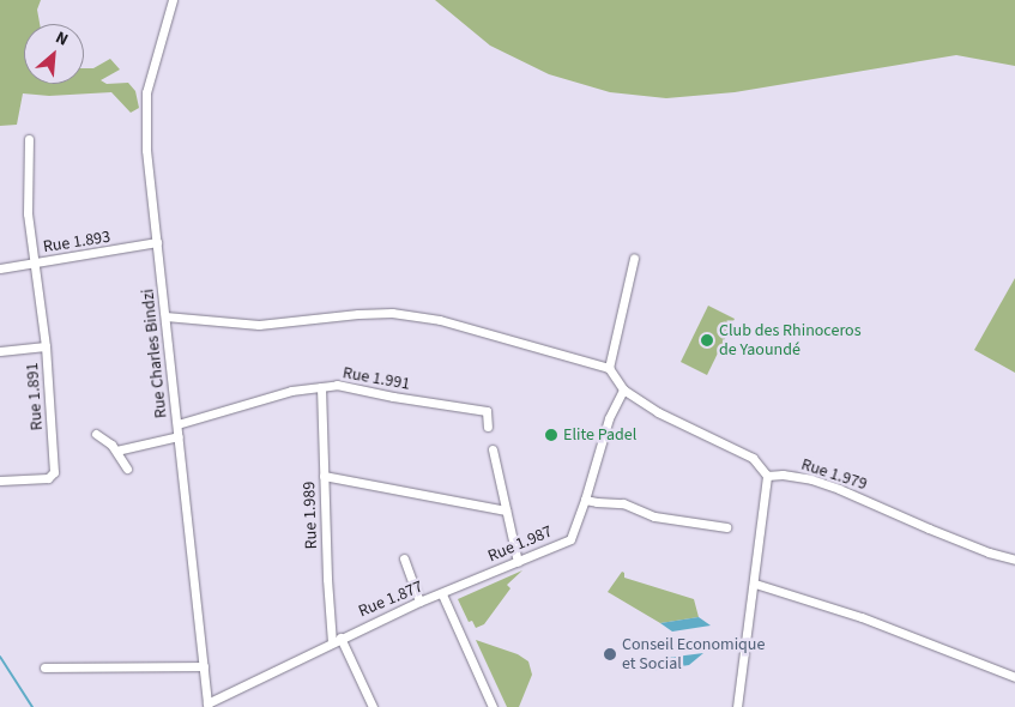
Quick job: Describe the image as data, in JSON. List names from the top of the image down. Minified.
{"streets":{"street":["Rue 1.893","Rue Charles Bindzi","Rue 1.991","Rue 1.891","Rue 1.979","Rue 1.989","Rue 1.987","Rue 1.877"]},"crossings":[["Rue 1.893","Rue Charles Bindzi"],["Rue 1.893","Rue 1.891"],["Rue Charles Bindzi","Rue 1.991"],["Rue 1.991","Rue 1.989"],["Rue 1.989","Rue 1.877"],["Rue 1.987","Rue 1.877"]],"places":["Club des Rhinoceros de Yaoundé","Elite Padel","Conseil Economique et Social"],"north":"top right"}
